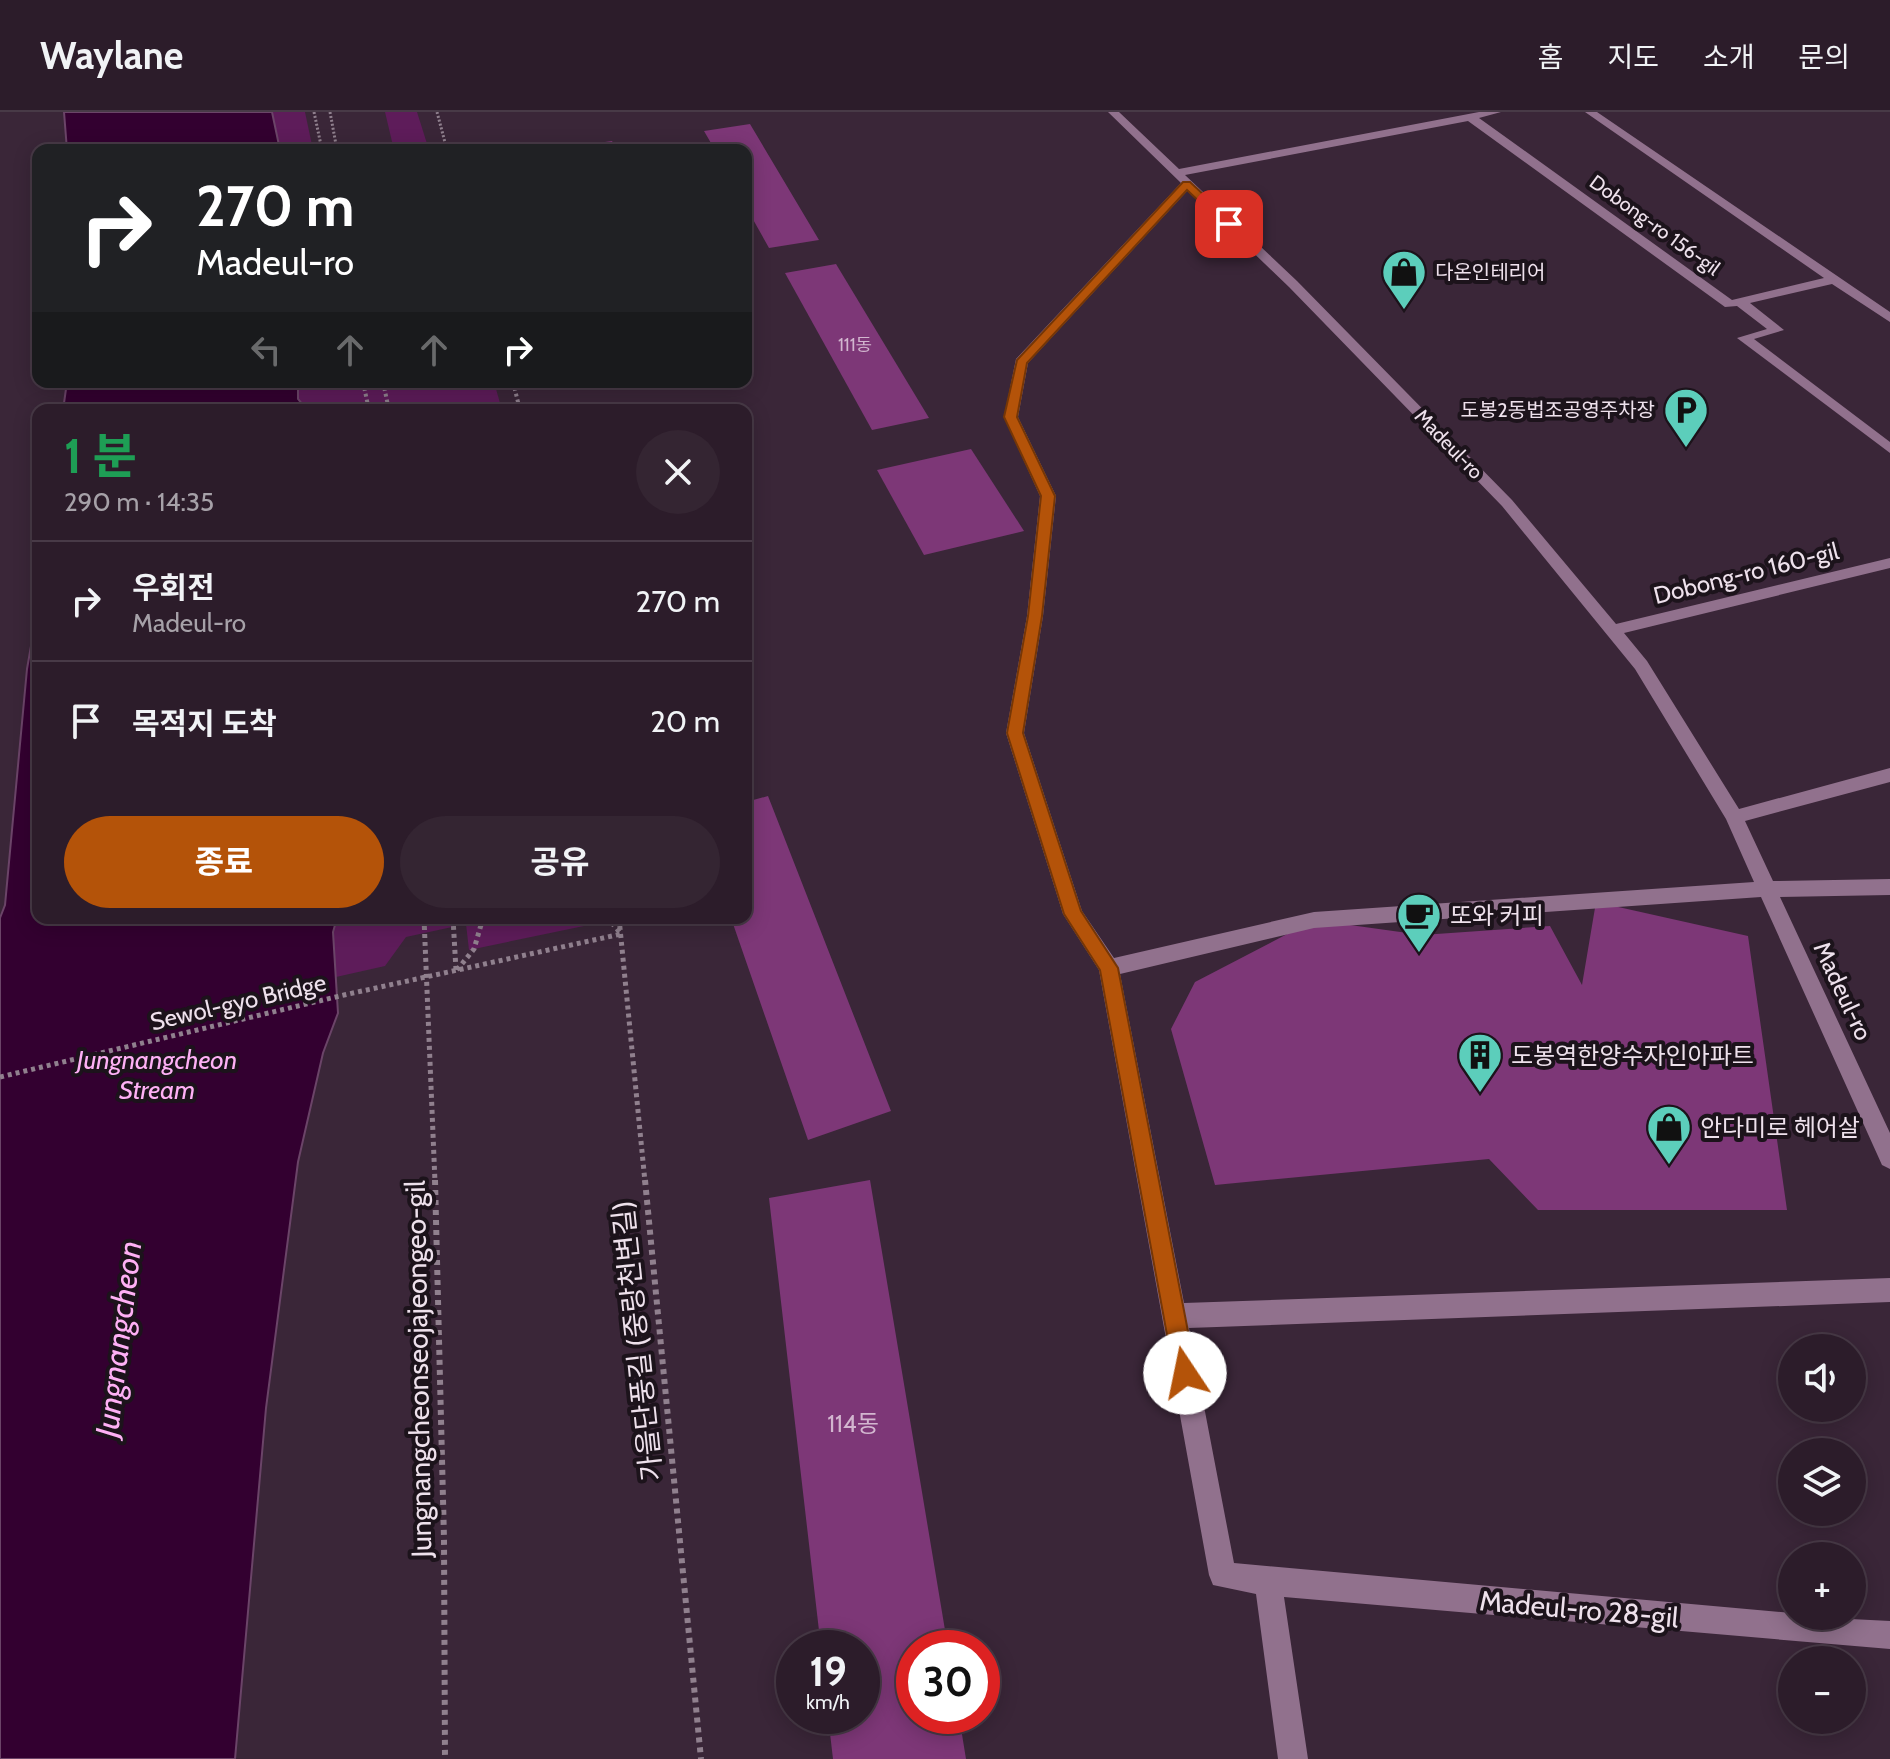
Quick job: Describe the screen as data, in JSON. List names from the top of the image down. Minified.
{"streets":{"street":["Dobong-ro 156-gil","Madeul-ro","Dobong-ro 160-gil","Madeul-ro 28-gil"],"path":["Sewol-gyo Bridge","가을단풍길 (중랑천변길)","Jungnangcheonseojajeongeo-gil"]},"crossings":[["Madeul-ro","Dobong-ro 160-gil"],["Madeul-ro","Madeul-ro 28-gil"],["Sewol-gyo Bridge","가을단풍길 (중랑천변길)"],["Sewol-gyo Bridge","Jungnangcheonseojajeongeo-gil"]],"water":["Jungnangcheon Stream","Jungnangcheon"],"places":{"shop":["다온인테리어","안다미로 헤어살"],"parking":["도봉2동법조공영주차장"],"cafe":["또와 커피"],"building":["도봉역한양수자인아파트"]},"house_numbers":["111동","114동"],"page":{"header":"Waylane","nav":["홈","지도","소개","문의"],"turn":["270 m","Madeul-ro"],"heading":["1 분","290 m · 14:35"],"list":[{"name":"우회전","note":"Madeul-ro","value":"270 m"},{"name":"목적지 도착","value":"20 m"}],"buttons":["종료","공유"],"map_buttons":["+","−"],"speed":"19 km/h","limit":"30"}}
